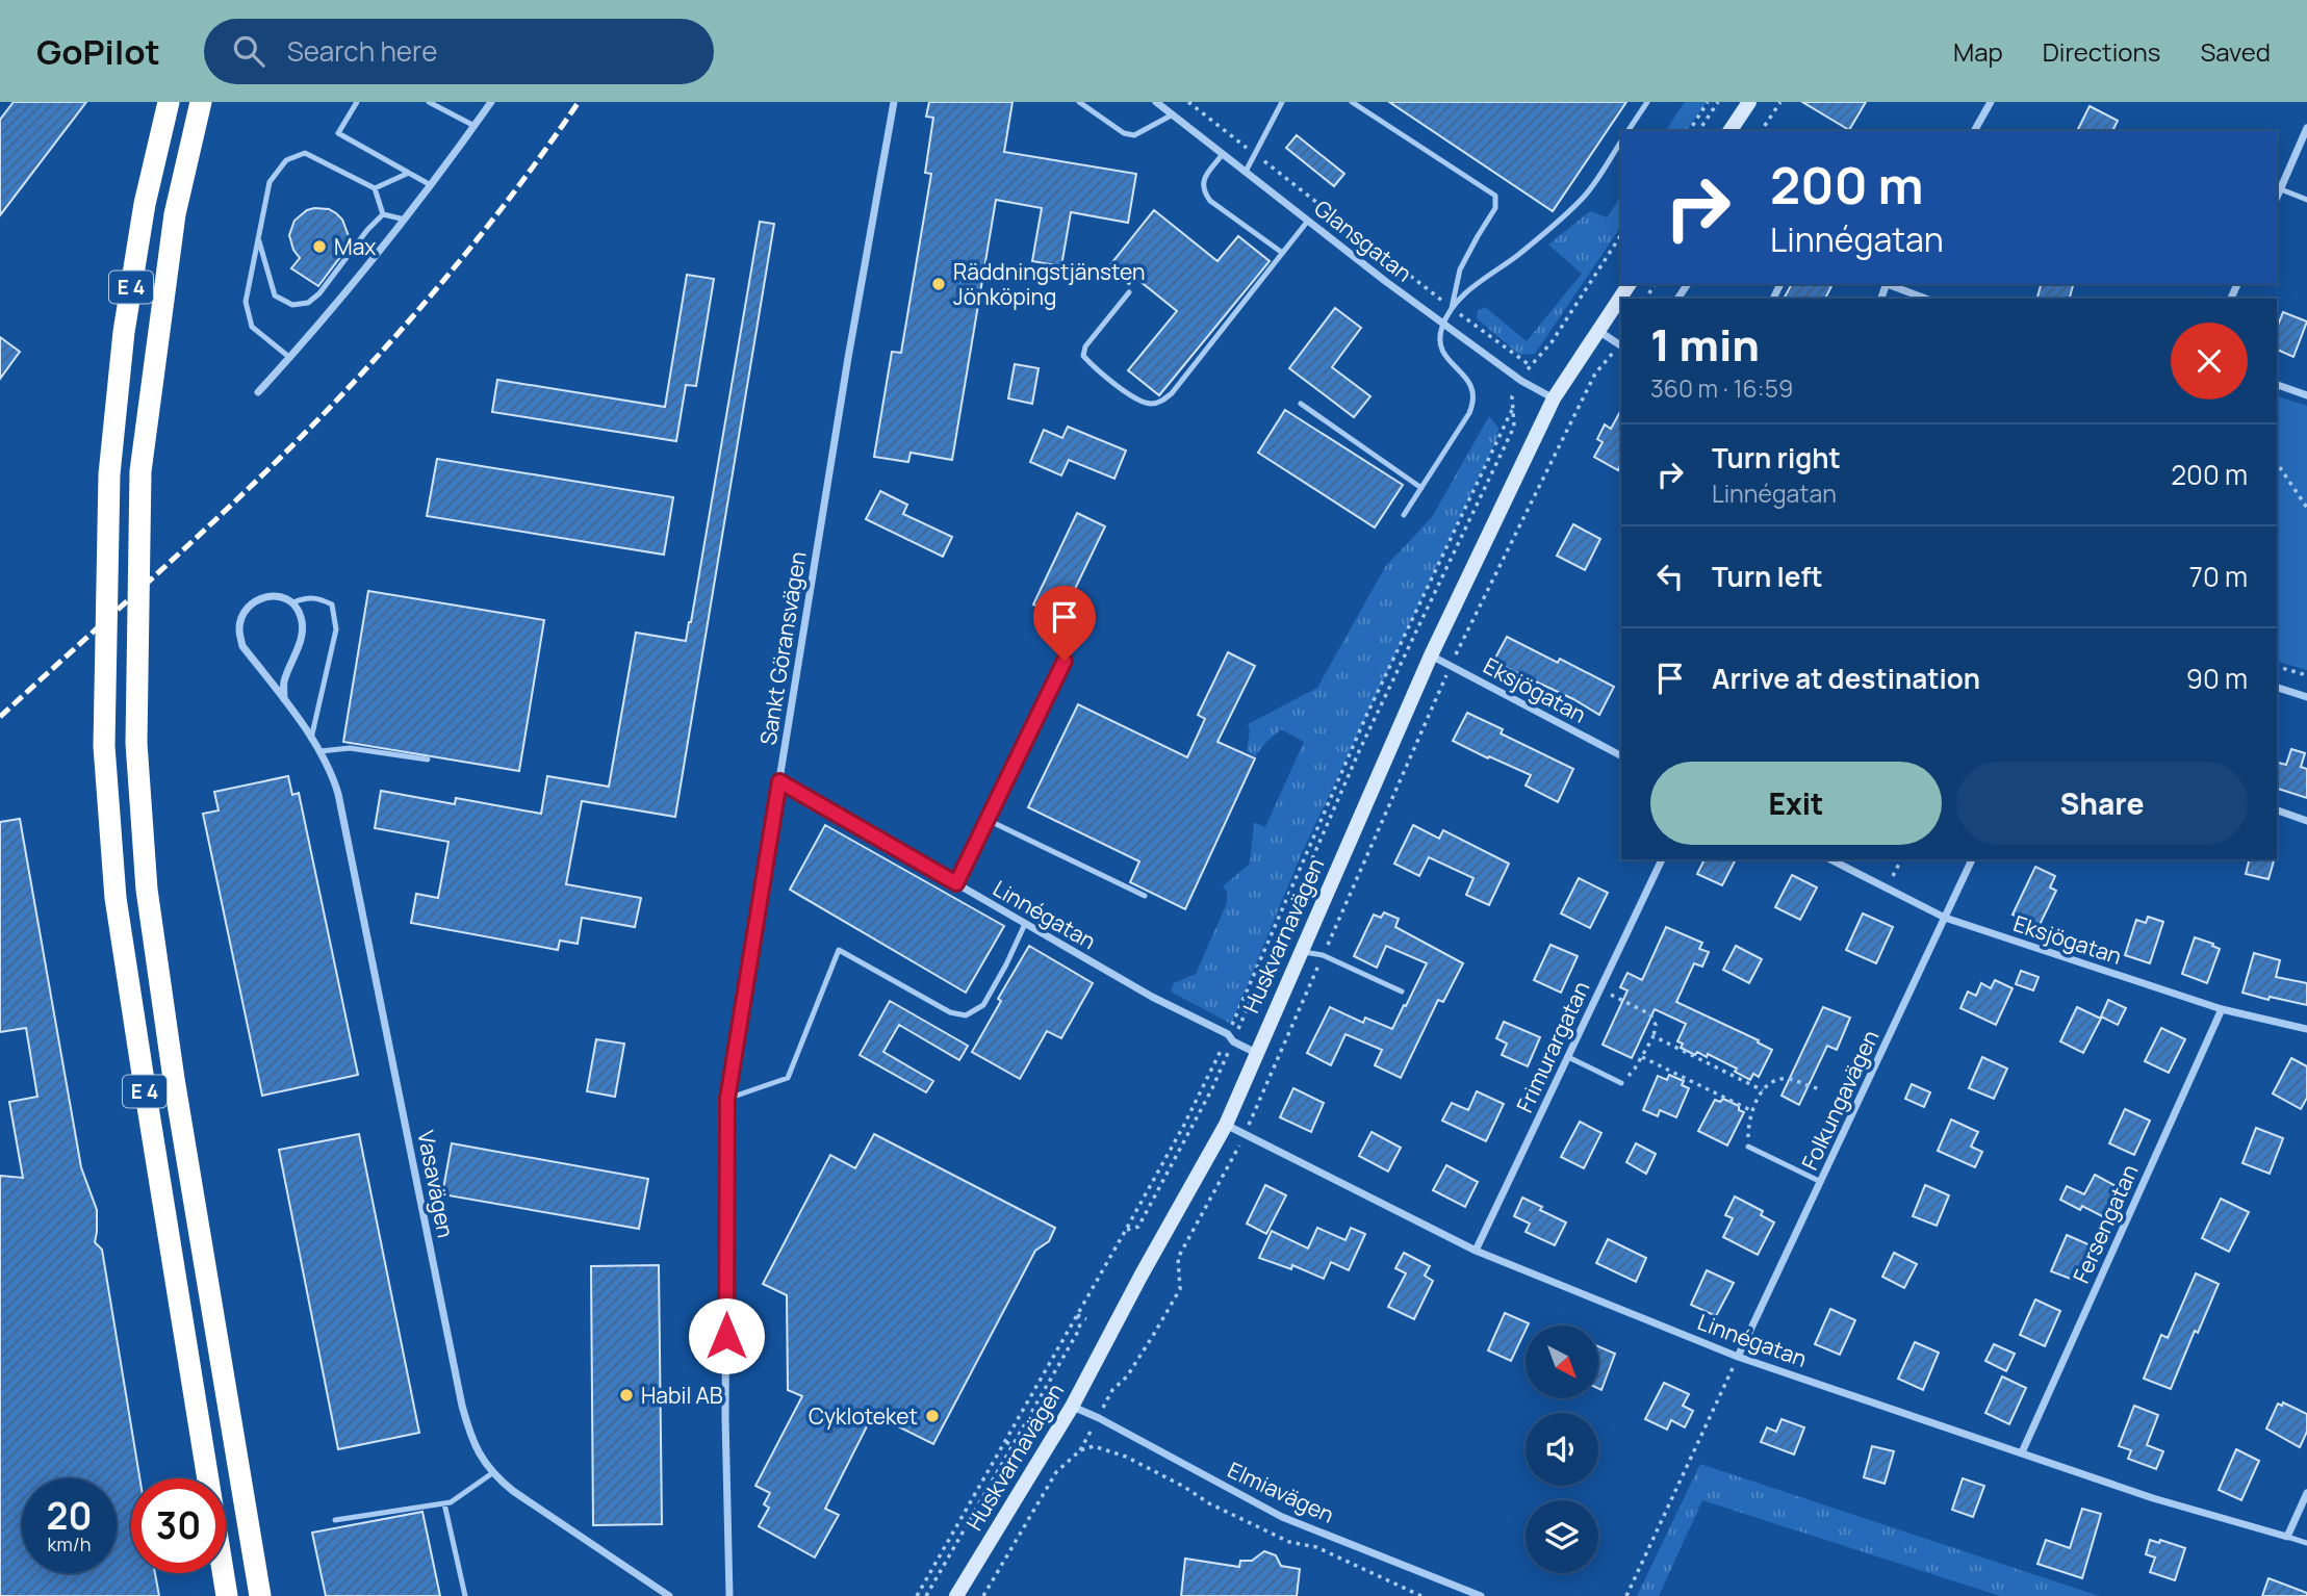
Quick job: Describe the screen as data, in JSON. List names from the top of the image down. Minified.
{"streets":{"highway":["E 4"],"street":["Glansgatan","Sankt Göransvägen","Eksjögatan","Linnégatan","Huskvarnavägen","Frimurargatan","Folkungavägen","Vasavägen","Fersengatan","Elmiavägen"]},"crossings":[["Glansgatan","Huskvarnavägen"],["Sankt Göransvägen","Linnégatan"],["Eksjögatan","Huskvarnavägen"],["Eksjögatan","Folkungavägen"],["Eksjögatan","Fersengatan"],["Linnégatan","Huskvarnavägen"],["Linnégatan","Frimurargatan"],["Linnégatan","Folkungavägen"],["Linnégatan","Fersengatan"],["Huskvarnavägen","Elmiavägen"]],"places":["Max","Räddningstjänsten Jönköping","Habil AB","Cykloteket"],"north":"bottom right","page":{"header":"GoPilot","search":"Search here","nav":["Map","Directions","Saved"],"turn":["200 m","Linnégatan"],"heading":["1 min","360 m · 16:59"],"list":[{"name":"Turn right","note":"Linnégatan","value":"200 m"},{"name":"Turn left","value":"70 m"},{"name":"Arrive at destination","value":"90 m"}],"buttons":["Exit","Share"],"speed":"20 km/h","limit":"30"}}
